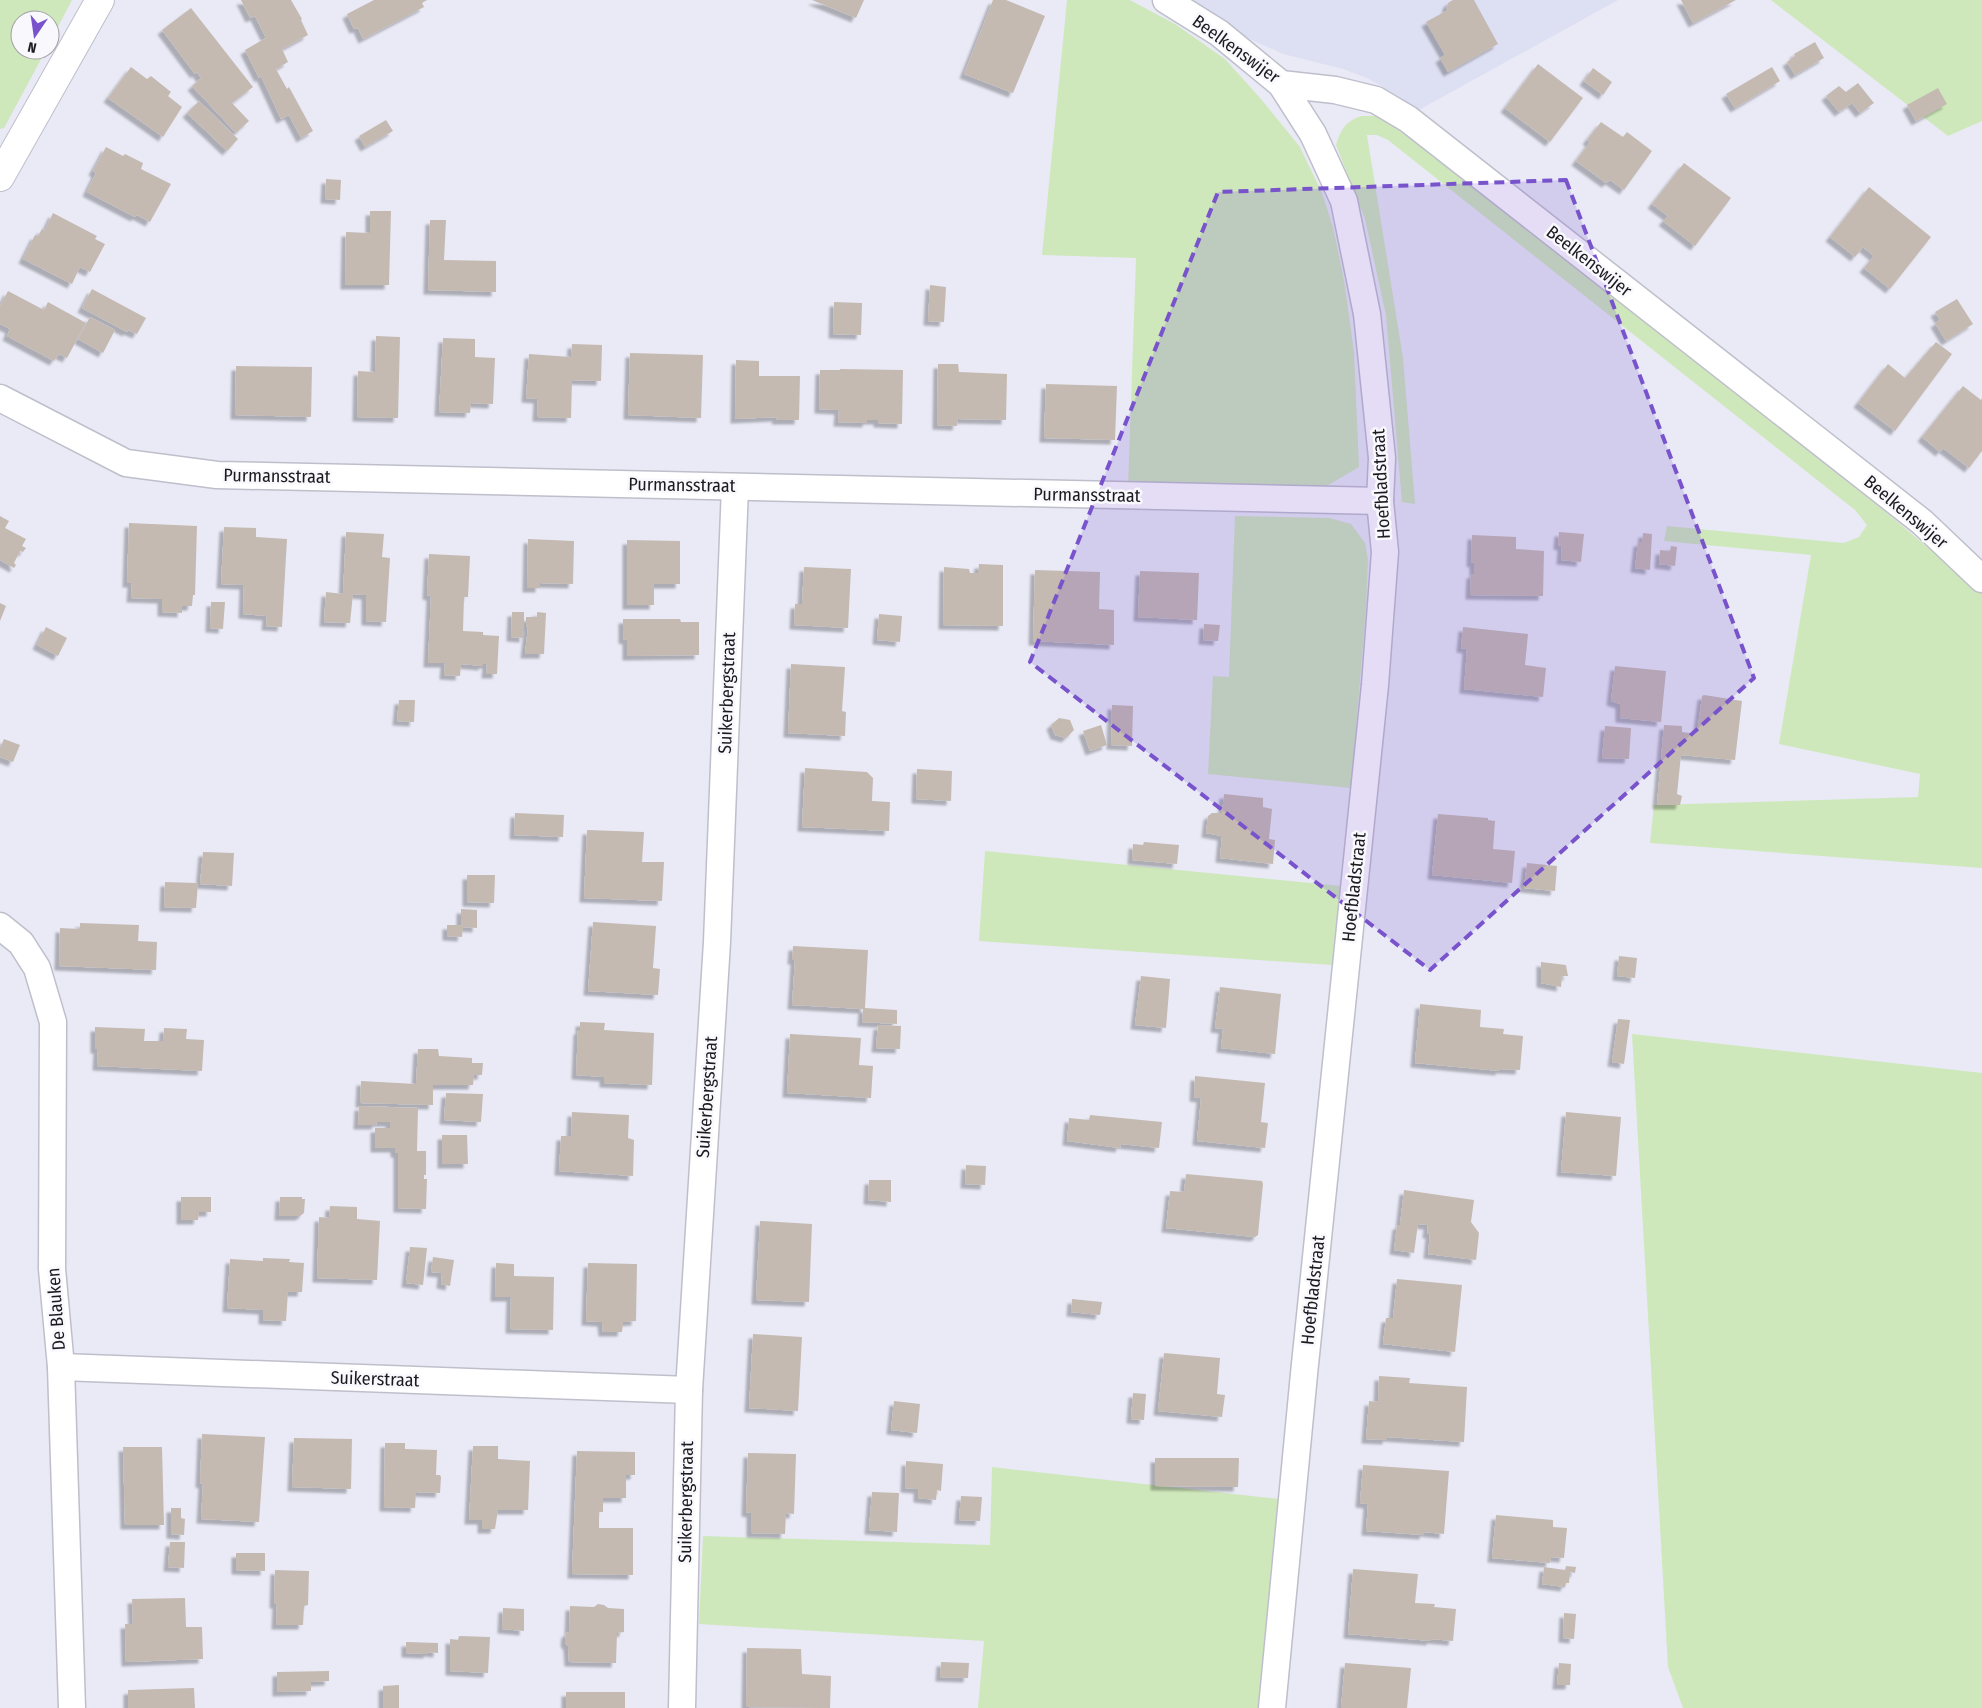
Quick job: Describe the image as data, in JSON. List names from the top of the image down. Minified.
{"streets":{"street":["Beelkenswijer","Purmansstraat","Hoefbladstraat","Suikerbergstraat","De Blauken","Suikerstraat"]},"crossings":[["Beelkenswijer","Hoefbladstraat"],["Purmansstraat","Hoefbladstraat"],["Purmansstraat","Suikerbergstraat"],["Suikerbergstraat","Suikerstraat"],["De Blauken","Suikerstraat"]],"north":"bottom"}
